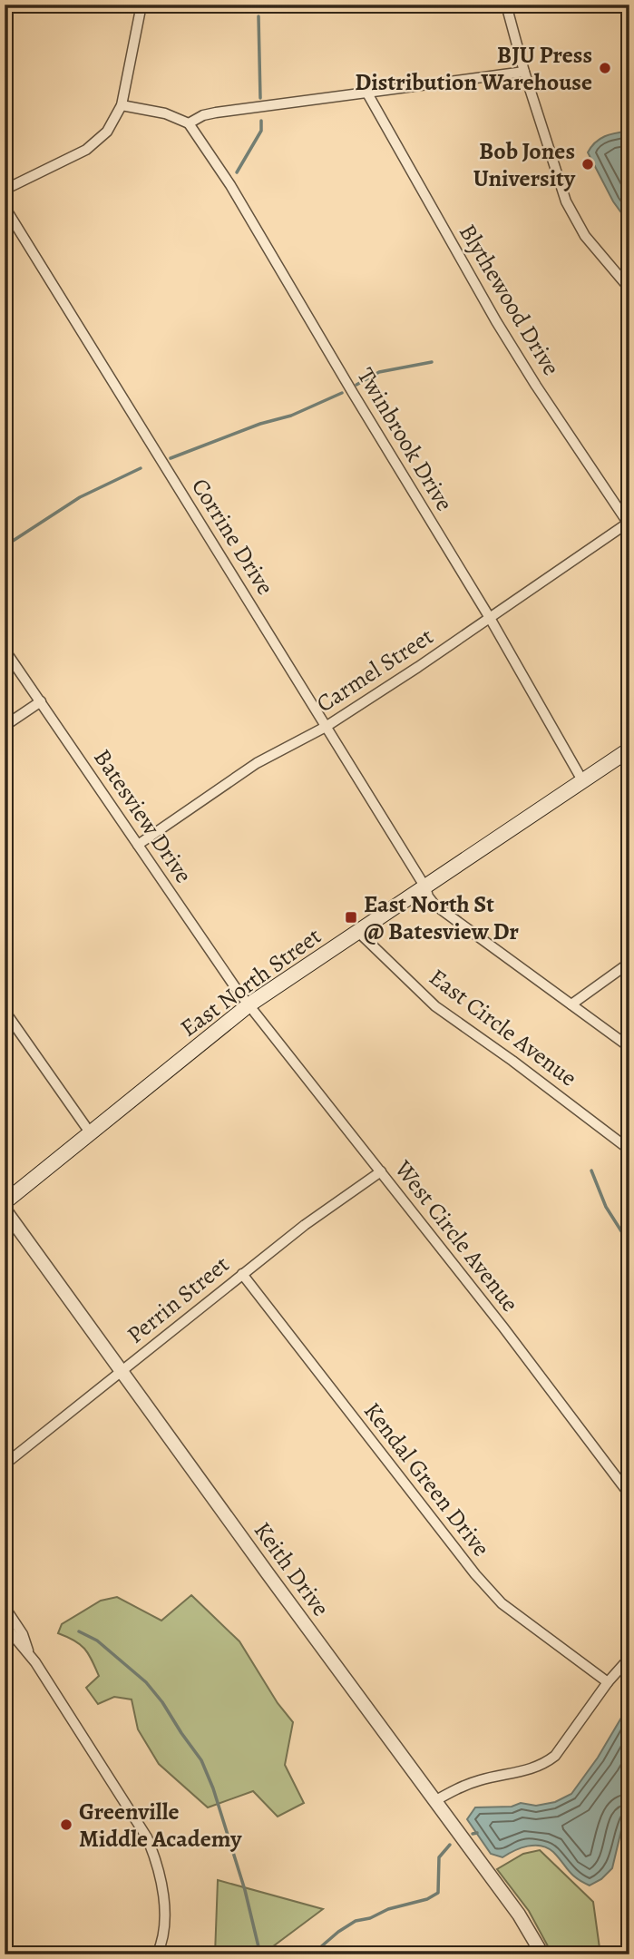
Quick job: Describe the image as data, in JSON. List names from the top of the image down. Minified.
{"streets":{"main road":["East North Street"],"street":["Blythewood Drive","Twinbrook Drive","Corrine Drive","Carmel Street","Batesview Drive","East Circle Avenue","West Circle Avenue","Perrin Street","Kendal Green Drive","Keith Drive"]},"crossings":[["Blythewood Drive","Carmel Street"],["Twinbrook Drive","Carmel Street"],["Twinbrook Drive","East North Street"],["Corrine Drive","Carmel Street"],["Corrine Drive","East North Street"],["Carmel Street","Batesview Drive"],["Batesview Drive","East North Street"],["Batesview Drive","West Circle Avenue"],["East North Street","East Circle Avenue"],["East North Street","West Circle Avenue"],["West Circle Avenue","Perrin Street"],["Perrin Street","Kendal Green Drive"],["Perrin Street","Keith Drive"]],"places":{"other":["BJU Press Distribution Warehouse","Bob Jones University","Greenville Middle Academy"],"transit":["East North St @ Batesview Dr"]}}
